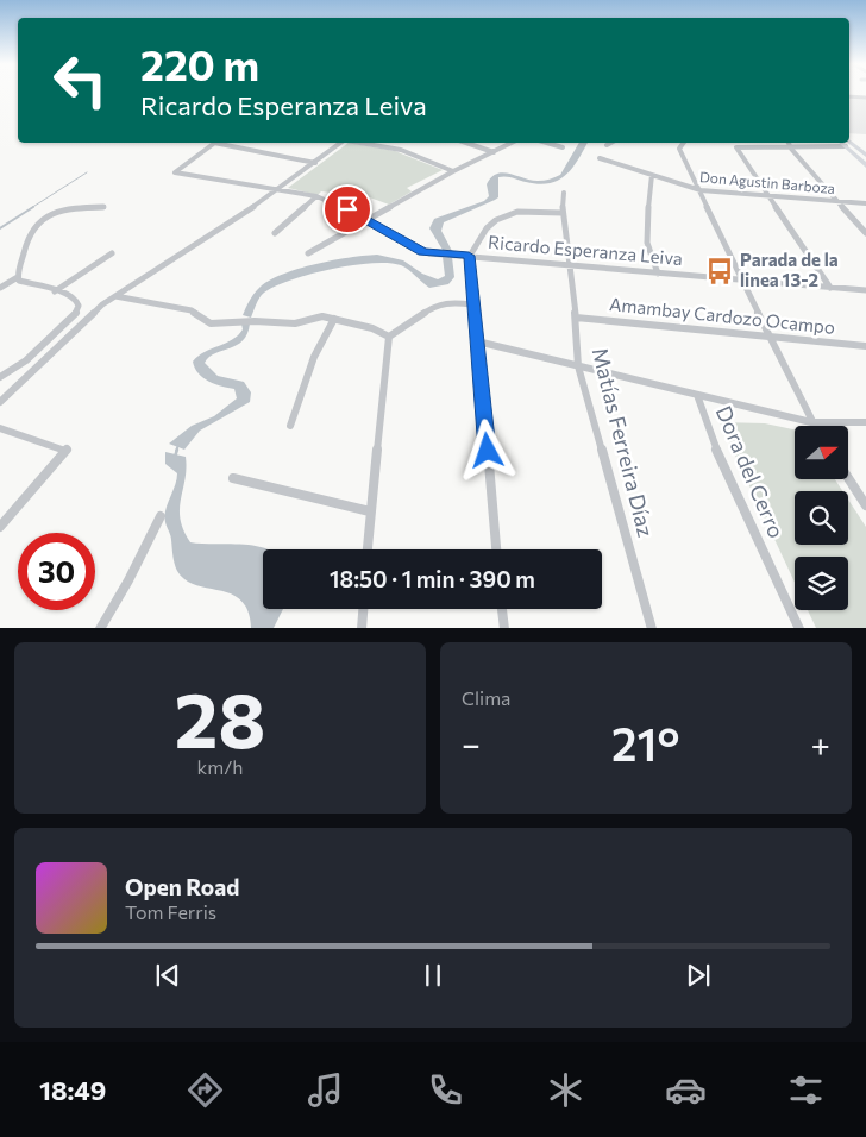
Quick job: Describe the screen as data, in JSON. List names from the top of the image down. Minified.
{"streets":{"street":["Don Agustin Barboza","Ricardo Esperanza Leiva","Amambay Cardozo Ocampo","Matías Ferreira Díaz","Dora del Cerro"]},"crossings":[["Ricardo Esperanza Leiva","Matías Ferreira Díaz"],["Amambay Cardozo Ocampo","Matías Ferreira Díaz"]],"places":{"bus stop":["Parada de la linea 13-2"]},"north":"right","page":{"turn":["220 m","Ricardo Esperanza Leiva"],"limit":"30","trip":"18:50 · 1 min · 390 m","tile":[["28","km/h"],"Clima"],"heat":["−","21°","+"],"song":["Open Road","Tom Ferris"],"tabs":"18:49"}}
